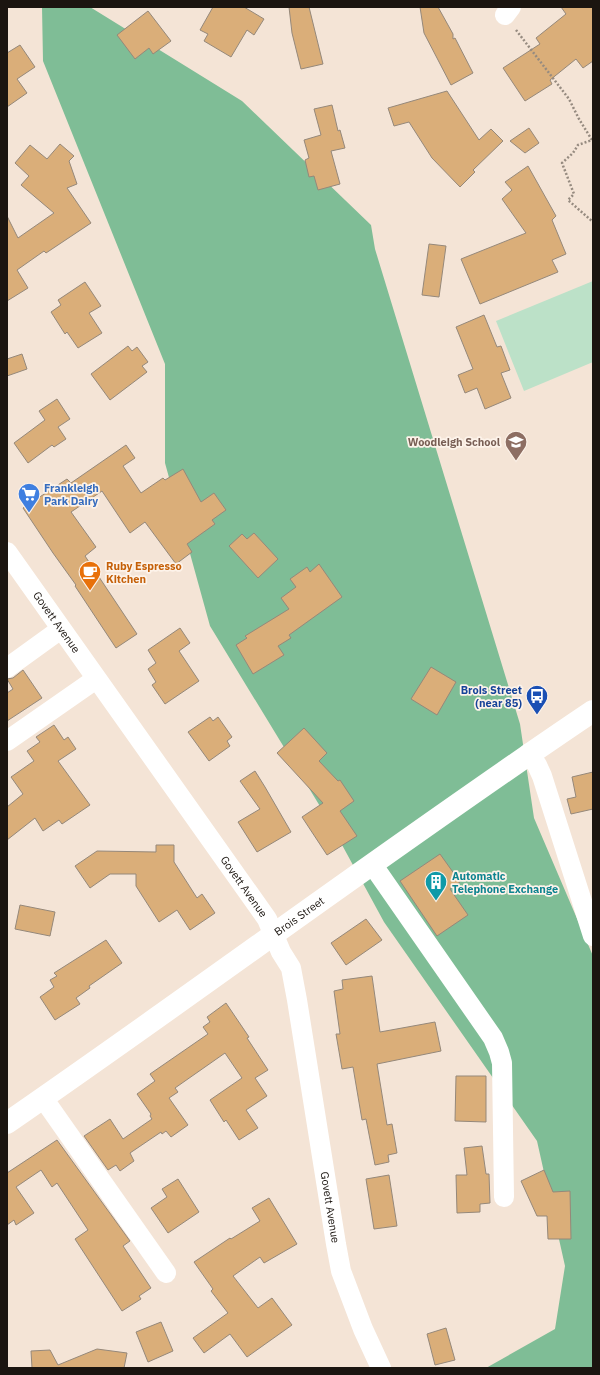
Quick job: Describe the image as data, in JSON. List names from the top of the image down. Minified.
{"streets":{"main road":["Brois Street"],"street":["Govett Avenue"]},"crossings":[["Govett Avenue","Brois Street"]],"places":{"school or university":["Woodleigh School"],"supermarket":["Frankleigh Park Dairy"],"cafe":["Ruby Espresso Kitchen"],"bus stop":["Brois Street (near 85)"],"building":["Automatic Telephone Exchange"]}}
